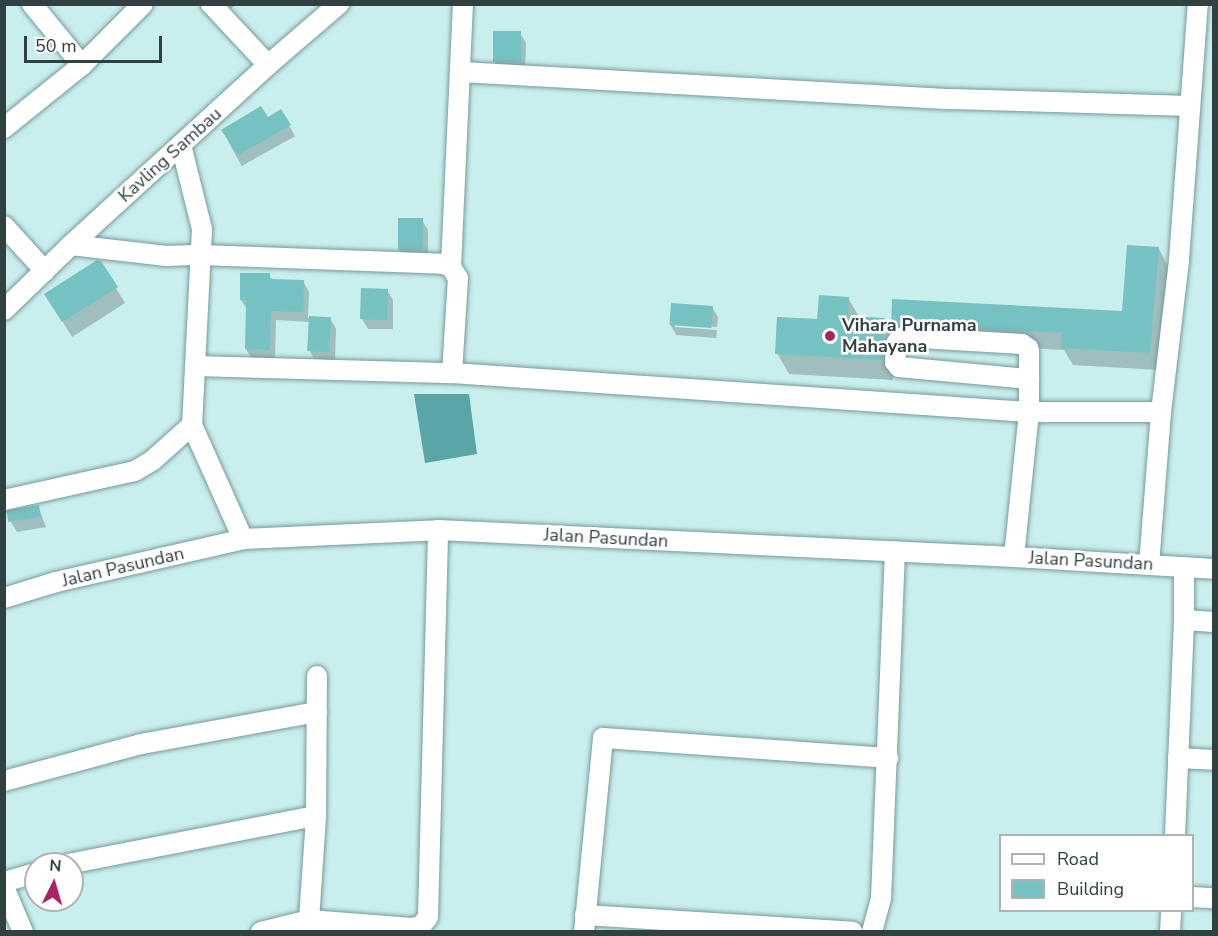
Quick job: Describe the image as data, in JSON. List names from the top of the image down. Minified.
{"streets":{"street":["Kavling Sambau","Jalan Pasundan"]},"places":["Vihara Purnama Mahayana"],"legend":["Road","Building"],"scale_bar":"50 m","north":"top"}
